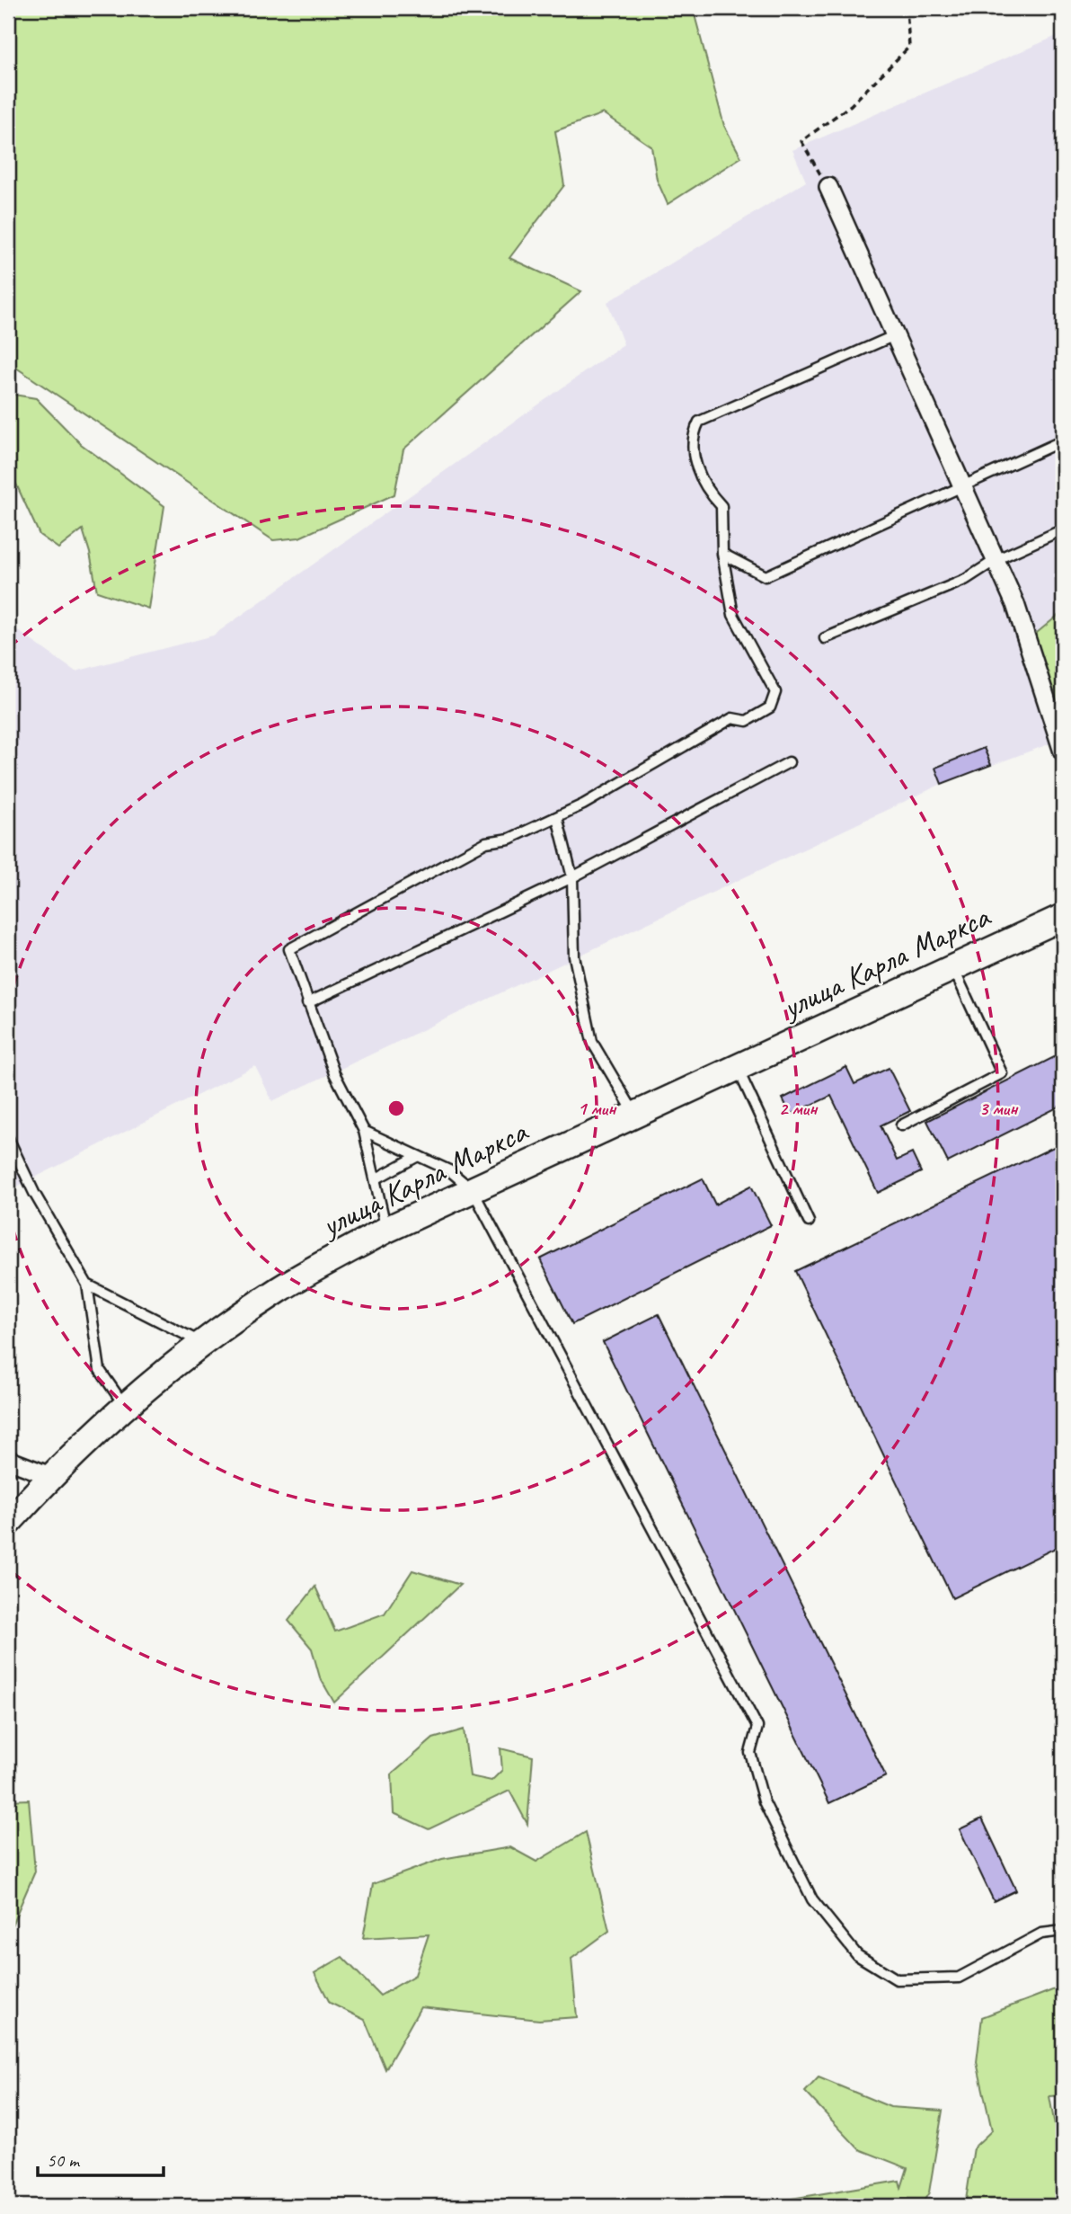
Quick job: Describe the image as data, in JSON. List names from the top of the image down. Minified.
{"streets":{"main road":["улица Карла Маркса"]},"scale_bar":"50 m","rings":["1 мин","2 мин","3 мин"]}
